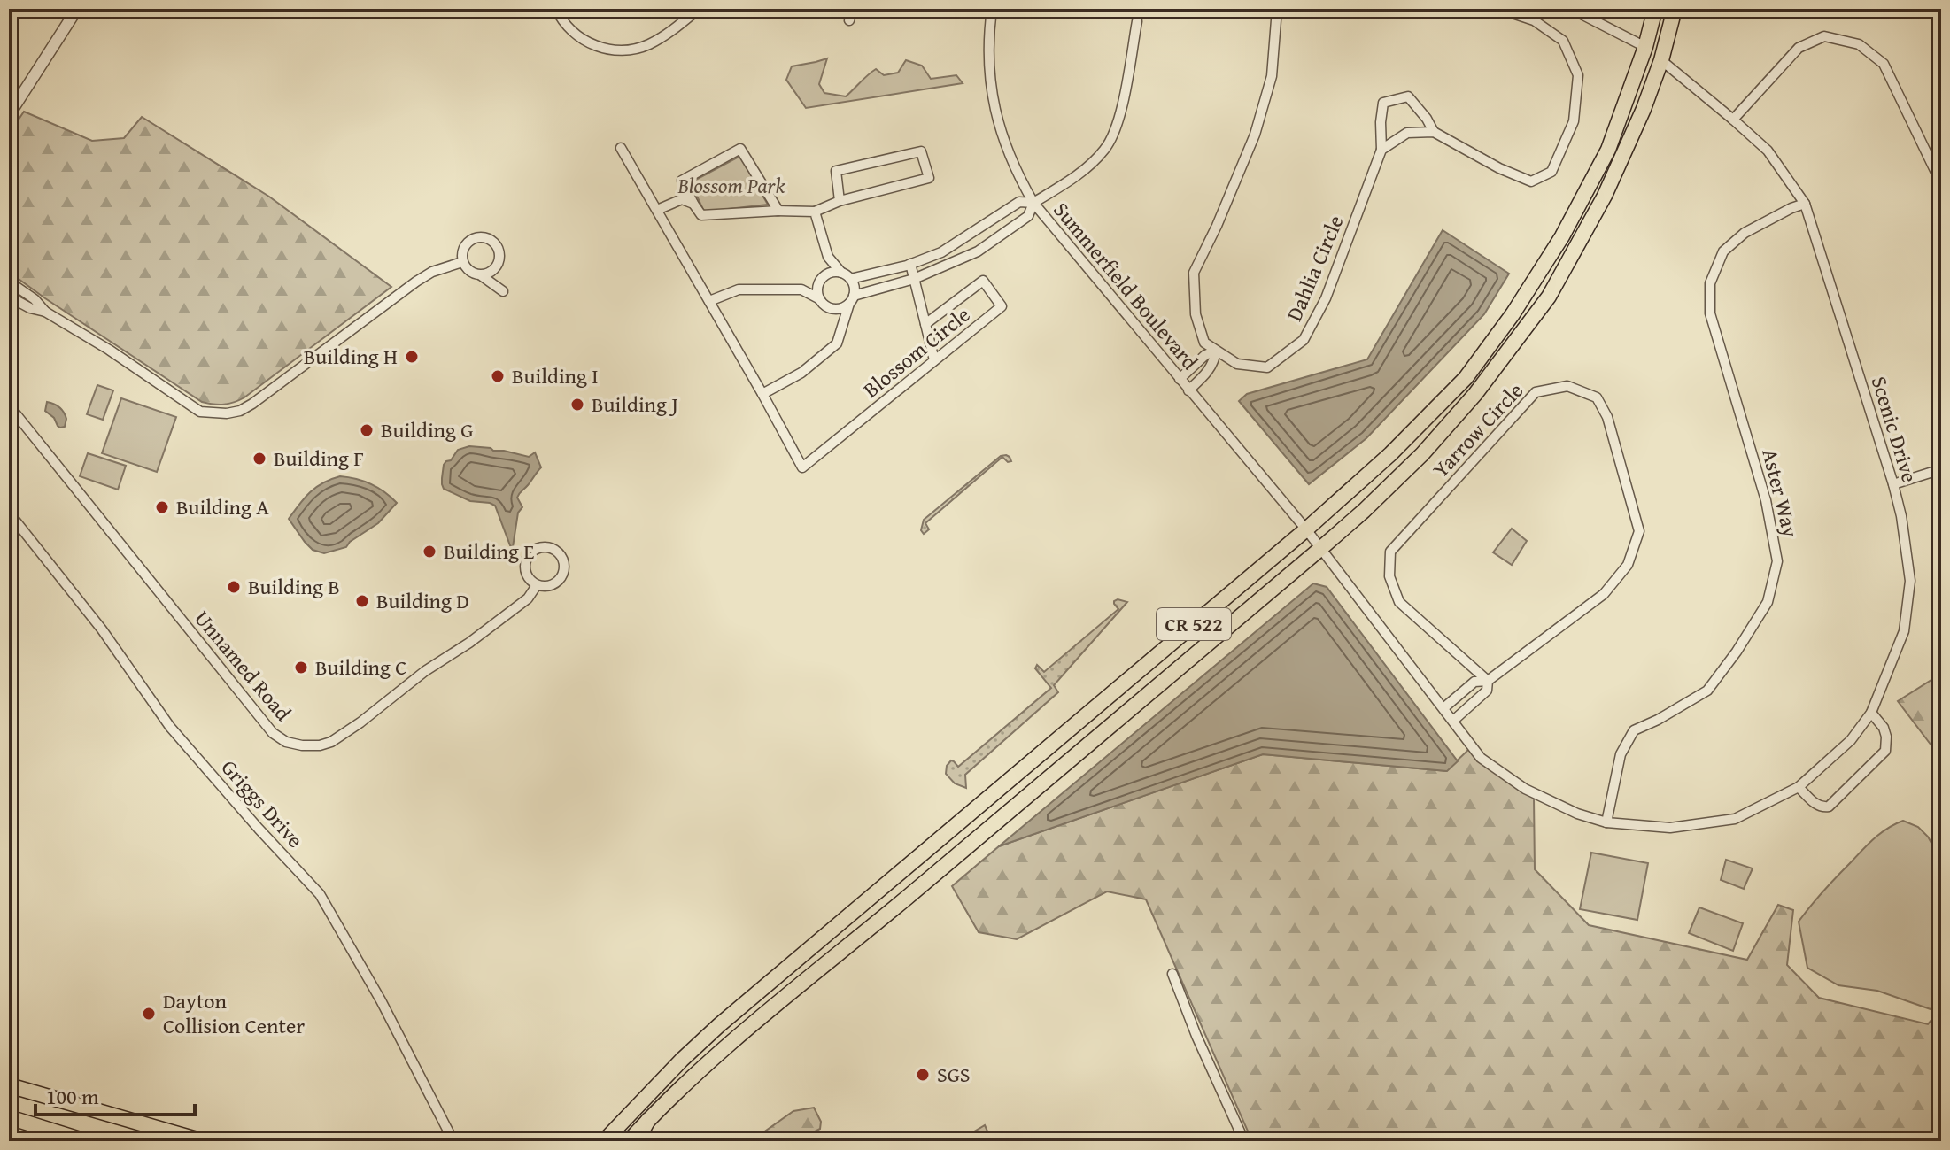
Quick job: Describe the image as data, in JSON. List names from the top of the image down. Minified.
{"streets":{"main road":["CR 522"],"street":["Dahlia Circle","Summerfield Boulevard","Blossom Circle","Scenic Drive","Yarrow Circle","Aster Way","Unnamed Road","Griggs Drive"]},"crossings":[["Summerfield Boulevard","Scenic Drive"],["Summerfield Boulevard","CR 522"],["Scenic Drive","Yarrow Circle"],["Scenic Drive","Aster Way"],["Scenic Drive","CR 522"]],"parks":["Blossom Park"],"places":["Building H","Building I","Building J","Building G","Building F","Building A","Building E","Building B","Building D","Building C","Dayton Collision Center","SGS"],"scale_bar":"100 m"}
